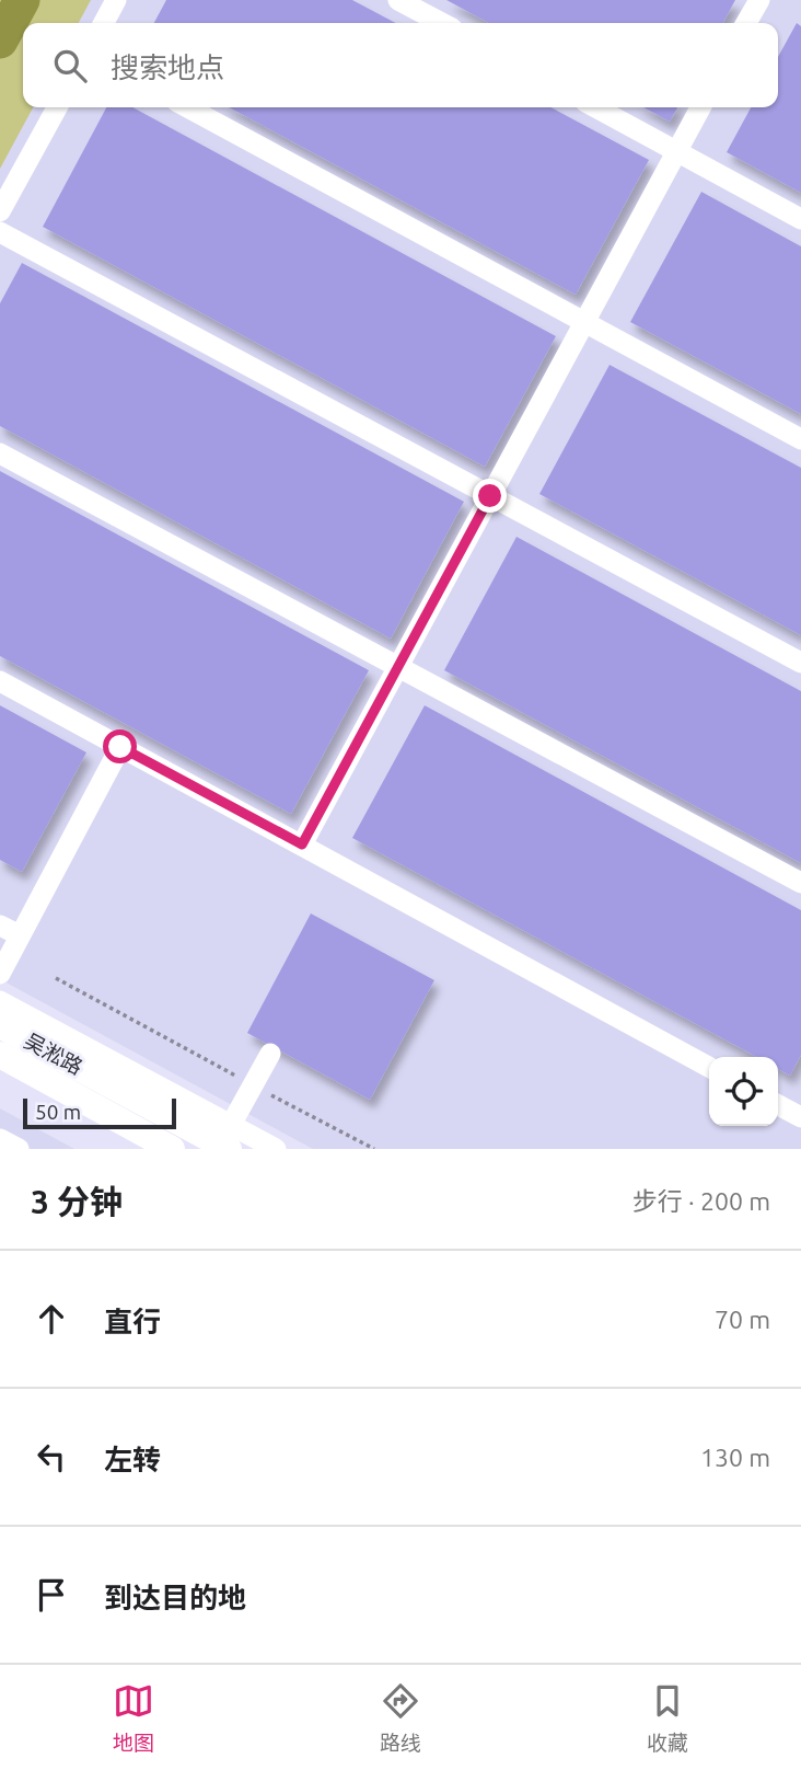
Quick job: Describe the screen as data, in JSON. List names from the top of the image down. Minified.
{"streets":{"main road":["吴淞路"]},"scale_bar":"50 m","page":{"search":"搜索地点","scale":"50 m","heading":["3 分钟","步行 · 200 m"],"list":[["直行","70 m"],["左转","130 m"],"到达目的地"],"nav":["地图","路线","收藏"]}}
